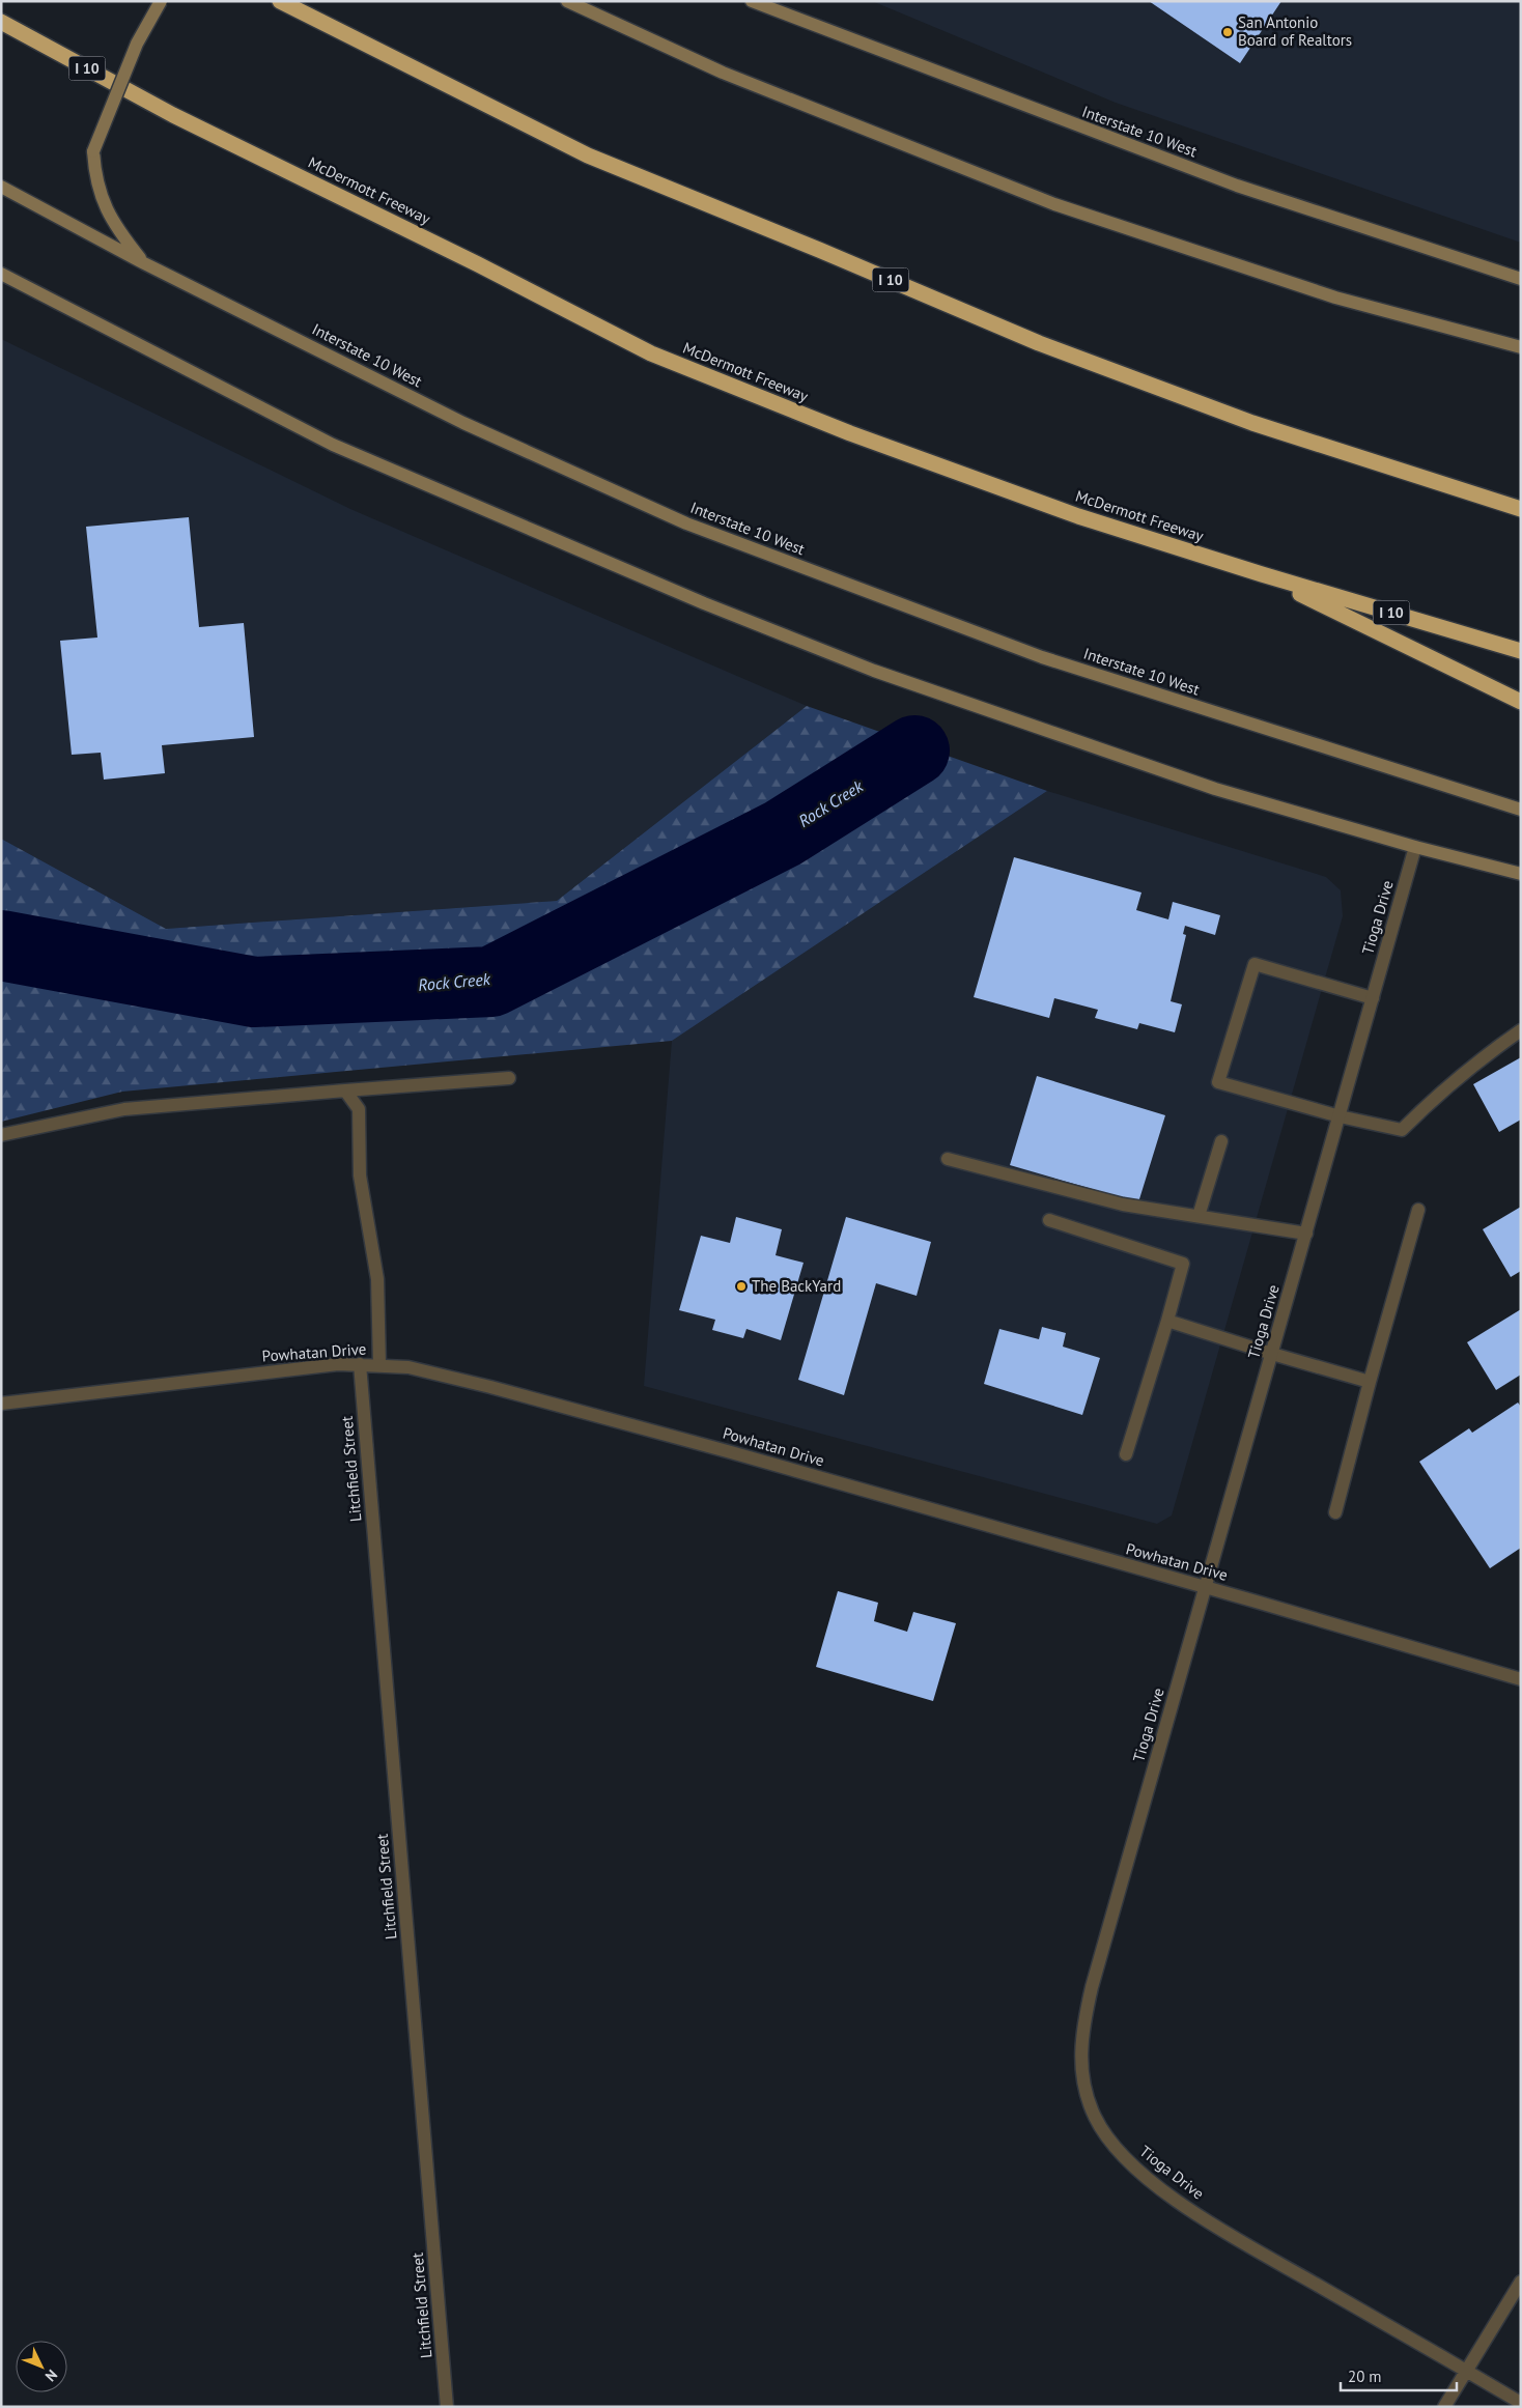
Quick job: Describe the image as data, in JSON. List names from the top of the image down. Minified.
{"streets":{"highway":["I 10","McDermott Freeway"],"main road":["Interstate 10 West"],"street":["Tioga Drive","Powhatan Drive","Litchfield Street"]},"crossings":[["Tioga Drive","Powhatan Drive"],["Powhatan Drive","Litchfield Street"]],"water":["Rock Creek"],"places":["San Antonio Board of Realtors","The BackYard"],"scale_bar":"20 m","north":"bottom right"}
